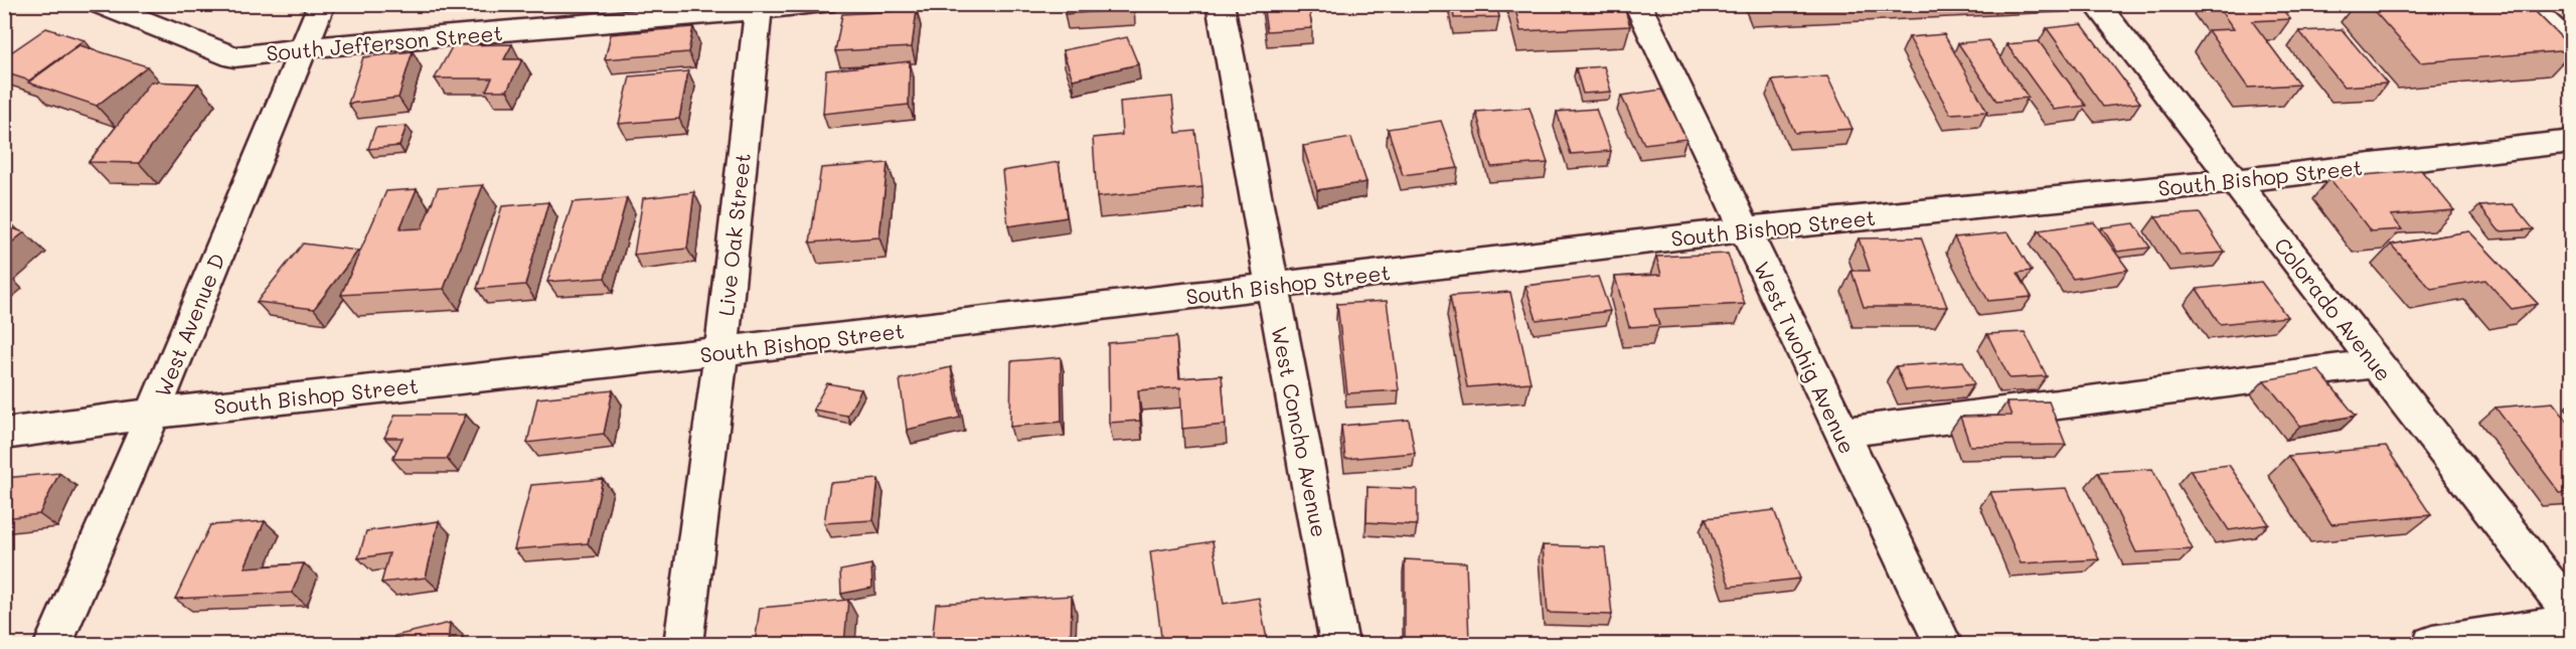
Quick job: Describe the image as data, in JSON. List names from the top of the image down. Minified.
{"streets":{"street":["South Jefferson Street","South Bishop Street","Live Oak Street","Colorado Avenue","West Avenue D","West Twohig Avenue","West Concho Avenue"]},"crossings":[["South Jefferson Street","Live Oak Street"],["South Jefferson Street","West Avenue D"],["South Bishop Street","Live Oak Street"],["South Bishop Street","Colorado Avenue"],["South Bishop Street","West Avenue D"],["South Bishop Street","West Twohig Avenue"],["South Bishop Street","West Concho Avenue"]]}
